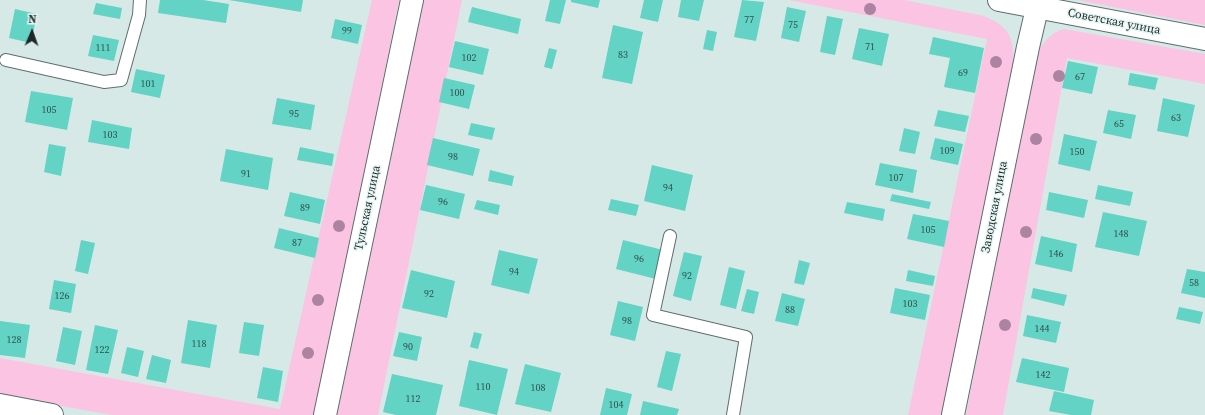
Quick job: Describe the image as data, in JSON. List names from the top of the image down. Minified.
{"streets":{"street":["Советская улица","Заводская улица","Тульская улица"]},"crossings":[["Советская улица","Заводская улица"]],"house_numbers":["77","75","99","71","111","83","102","69","67","101","100","105","95","63","65","103","109","150","98","91","107","94","96","89","105","148","87","146","96","94","92","58","92","126","103","88","98","144","128","118","90","122","142","110","108","112","104"],"north":"top"}
